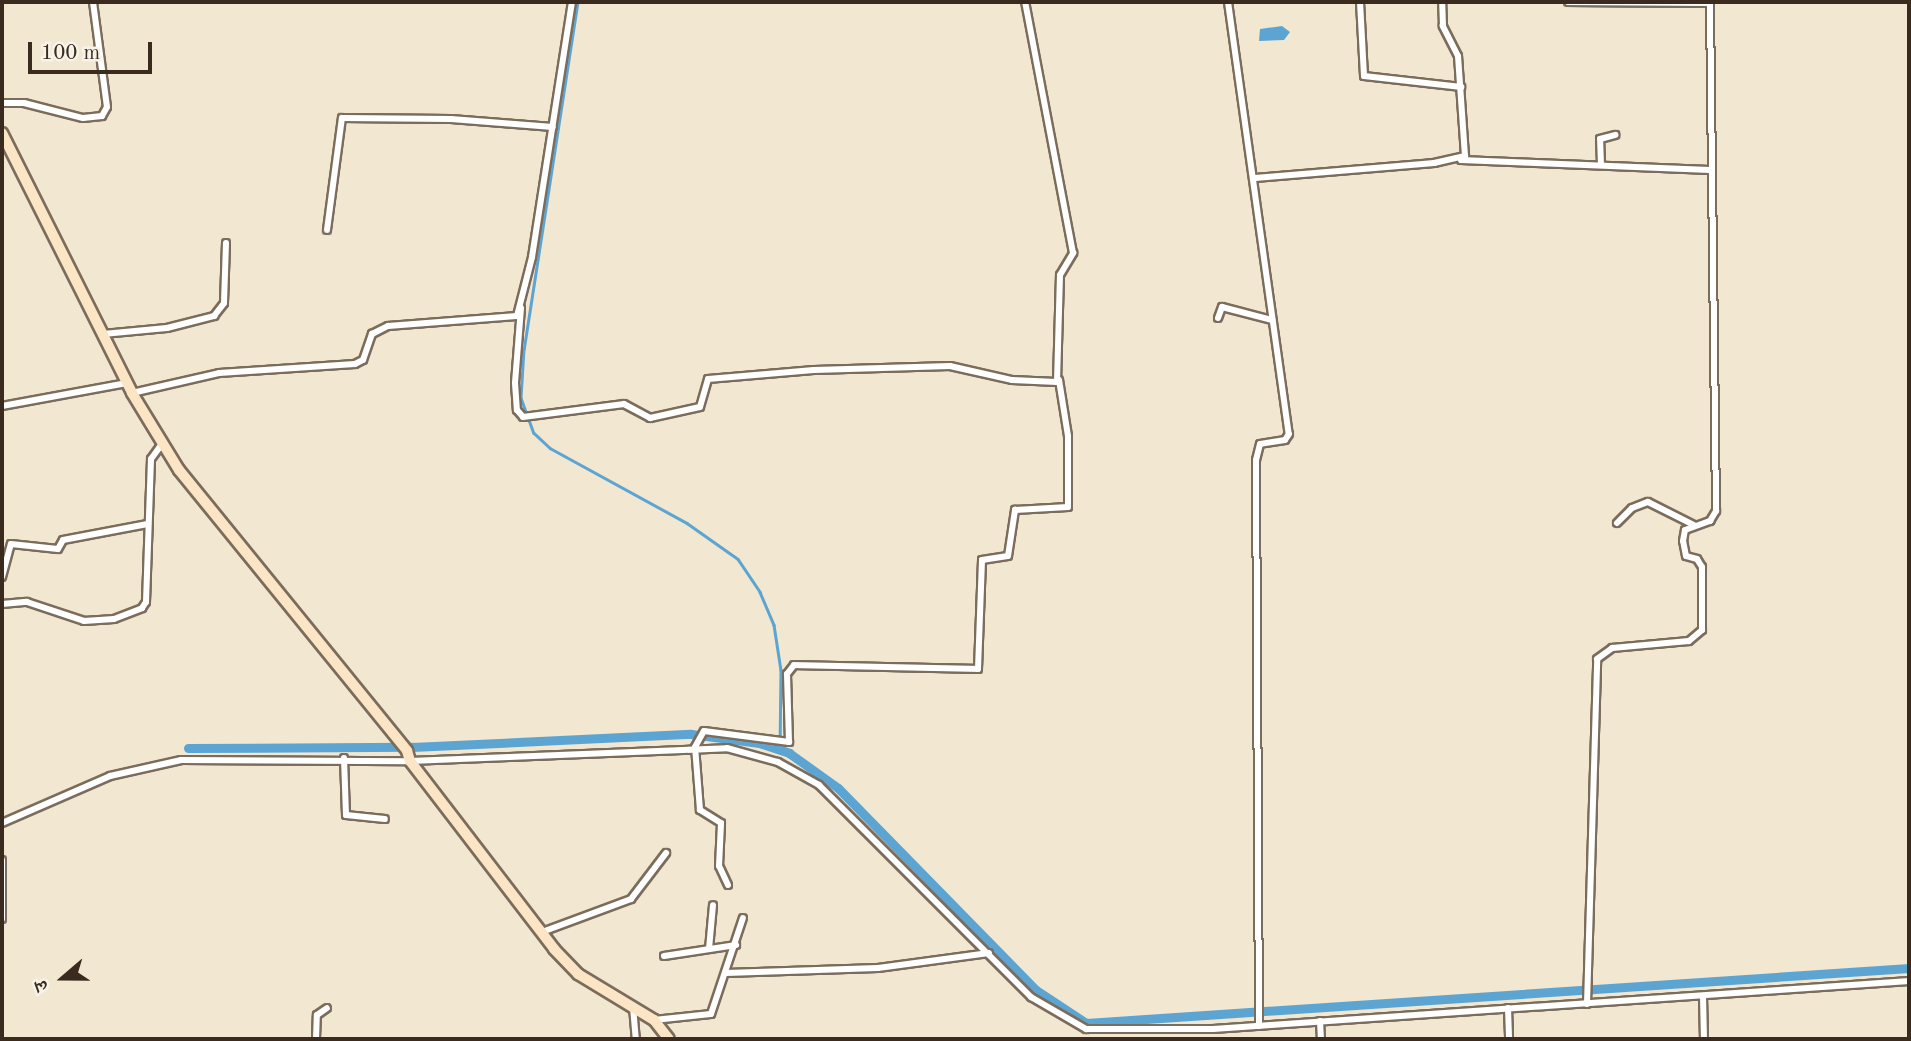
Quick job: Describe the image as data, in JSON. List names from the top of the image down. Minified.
{"scale_bar":"100 m","north":"left"}
